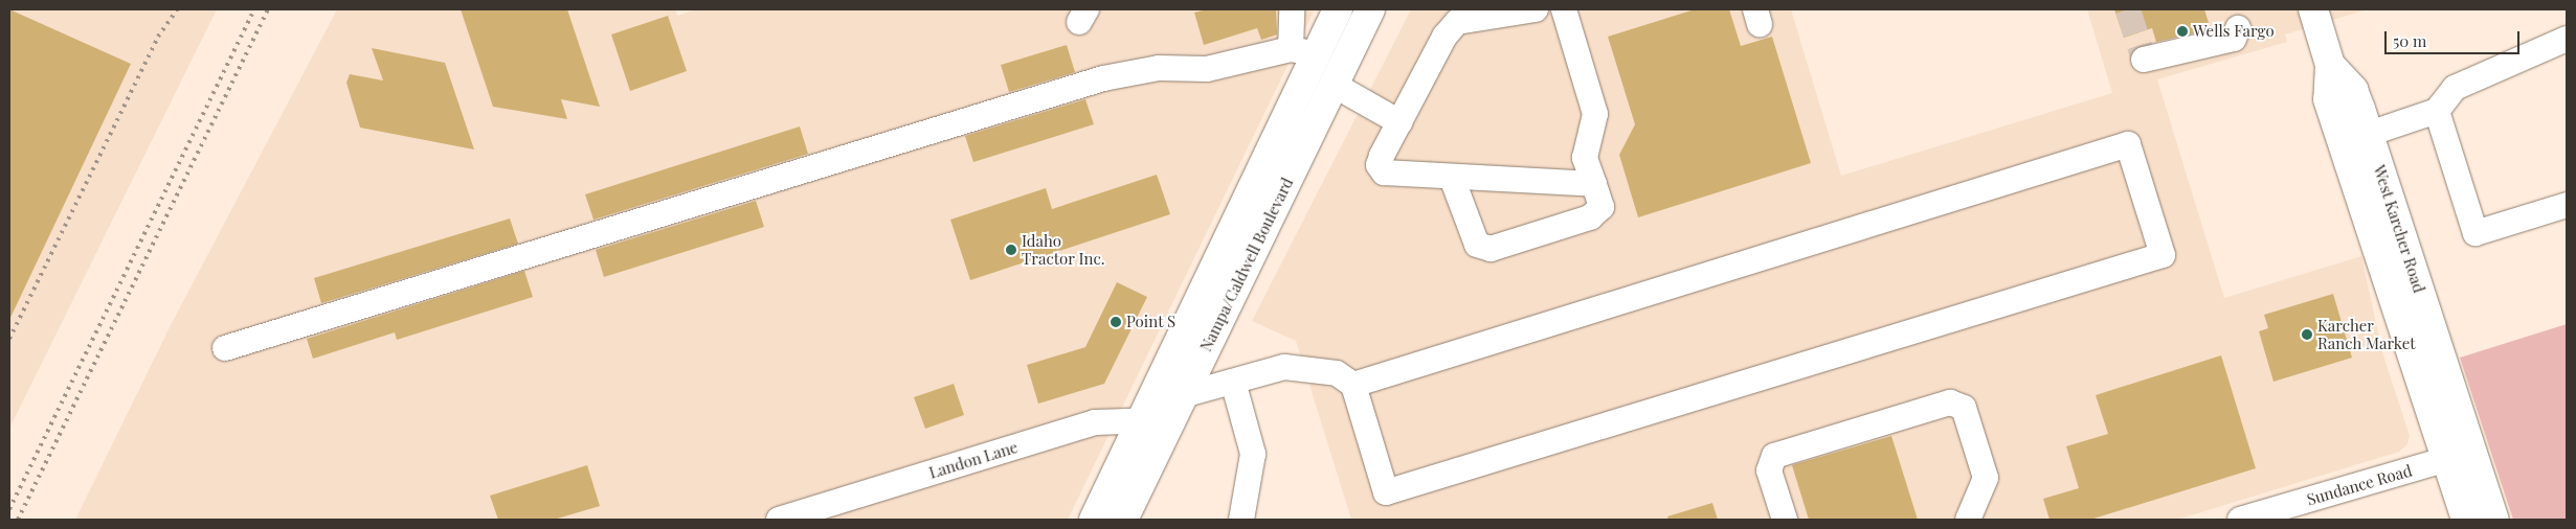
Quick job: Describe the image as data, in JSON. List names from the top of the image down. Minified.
{"streets":{"main road":["West Karcher Road","Nampa/Caldwell Boulevard"],"street":["Landon Lane","Sundance Road"]},"crossings":[["West Karcher Road","Sundance Road"],["Nampa/Caldwell Boulevard","Landon Lane"]],"places":["Wells Fargo","Idaho Tractor Inc.","Point S","Karcher Ranch Market"],"scale_bar":"50 m"}
